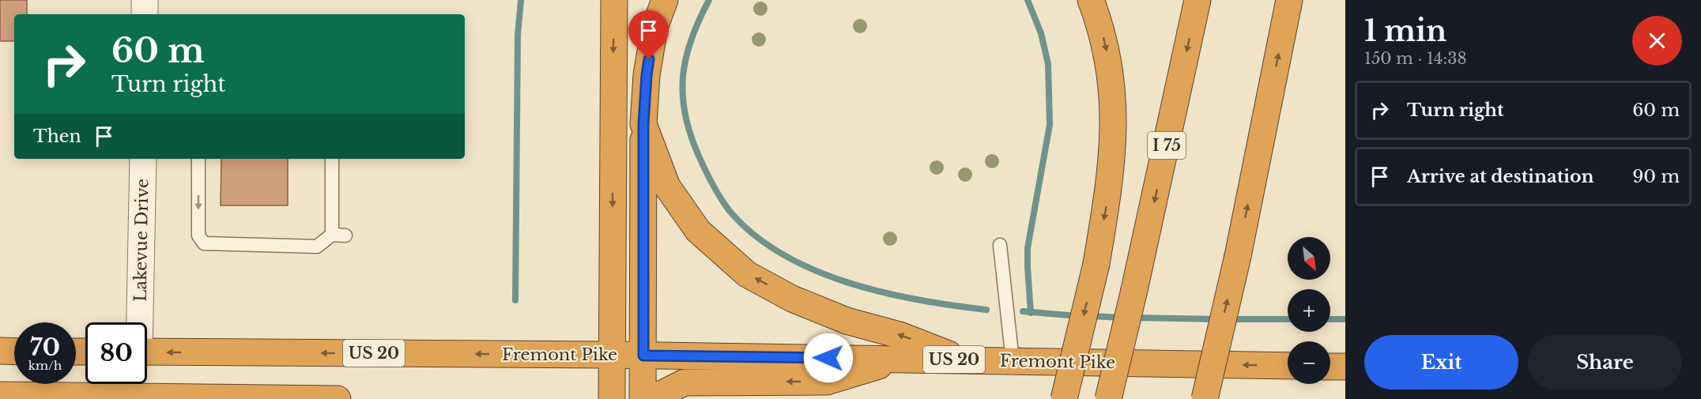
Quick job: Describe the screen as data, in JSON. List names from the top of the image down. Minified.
{"streets":{"highway":["I 75","US 20","Fremont Pike"],"street":["Lakevue Drive"]},"one_way":["Fremont Pike"],"north":"bottom right","page":{"heading":["1 min","150 m · 14:38"],"turn":["60 m","Turn right"],"list":[{"name":"Turn right","value":"60 m"},{"name":"Arrive at destination","value":"90 m"}],"then":"Then","map_buttons":["+","−"],"speed":"70 km/h","limit":"80","buttons":["Exit","Share"]}}
